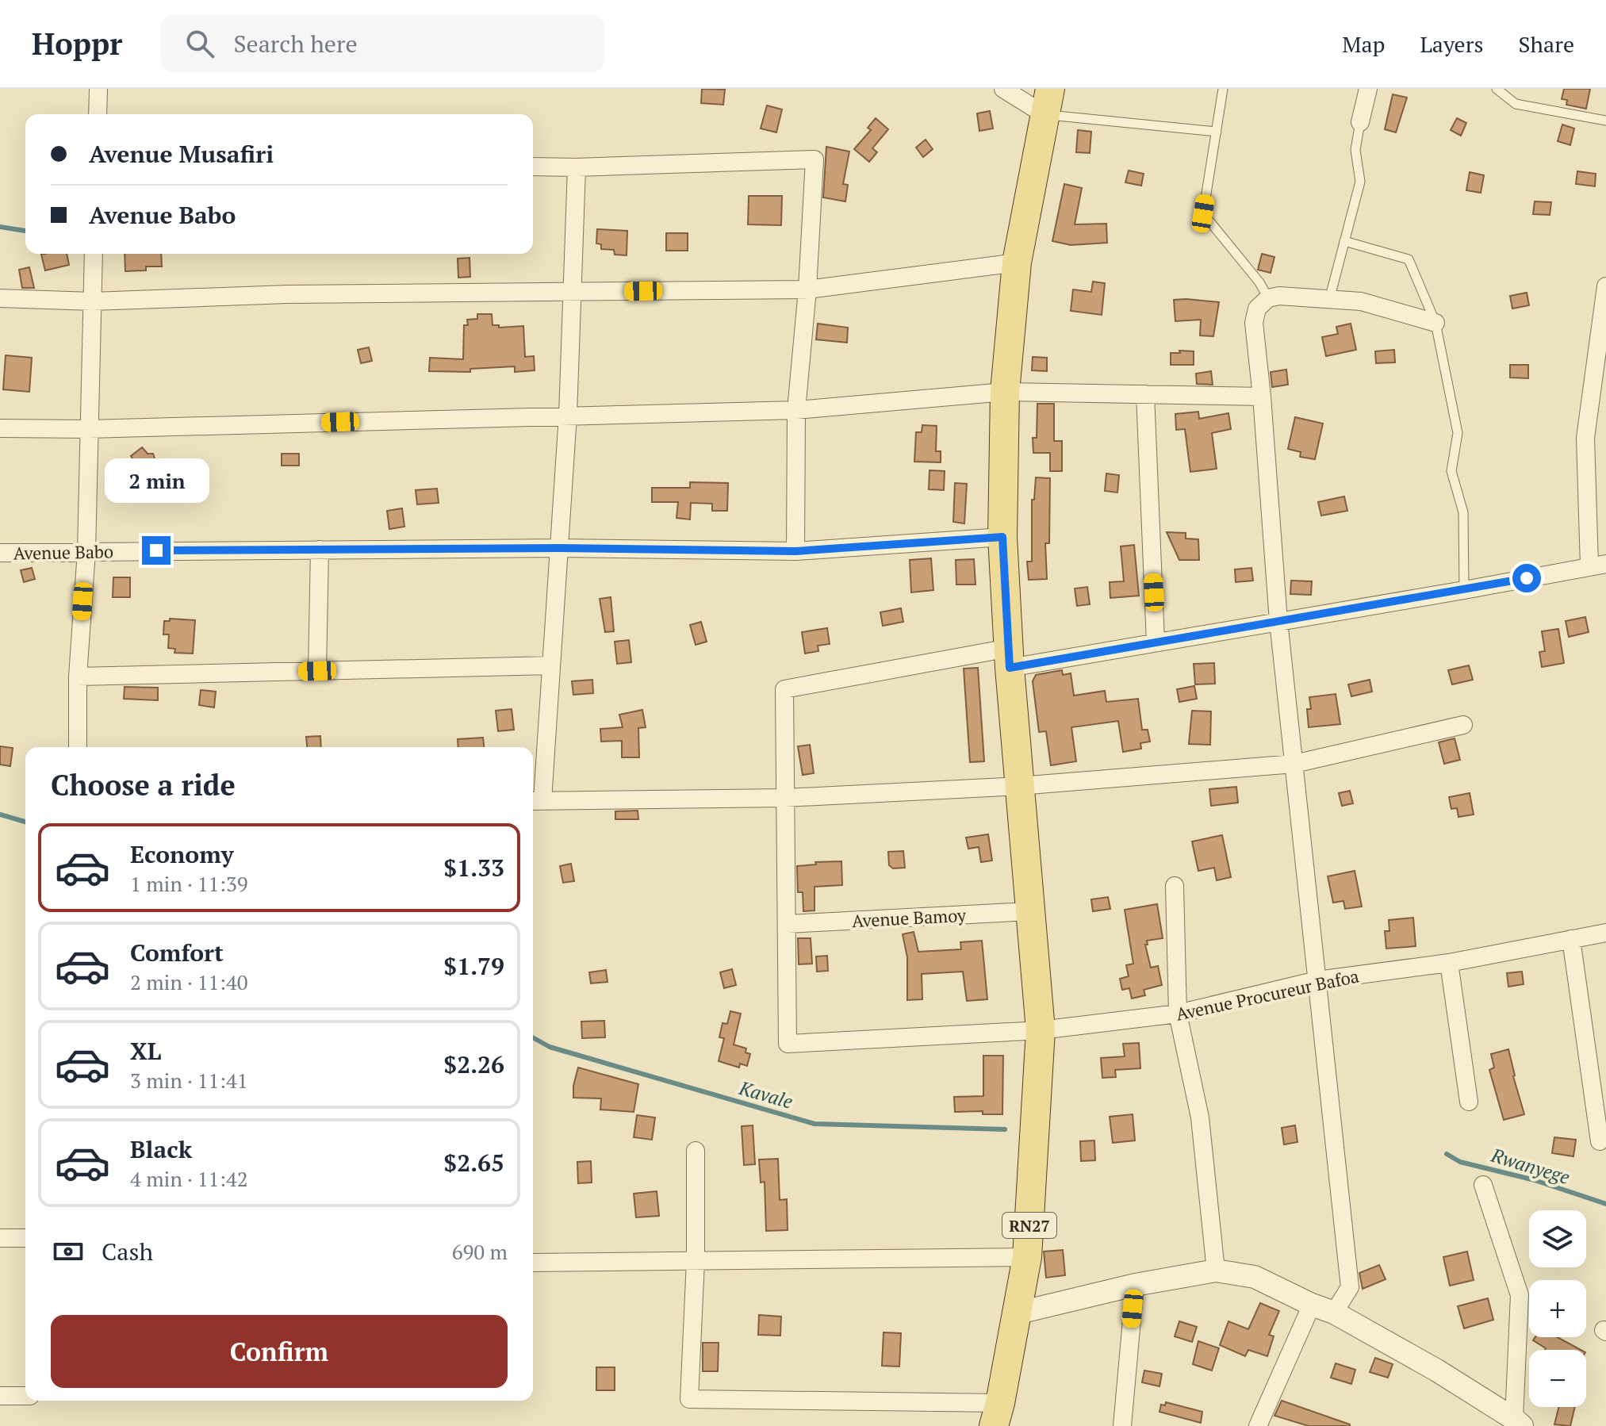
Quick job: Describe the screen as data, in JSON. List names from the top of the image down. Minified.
{"streets":{"main road":["RN27"],"street":["Avenue Babo","Avenue Bamoy","Avenue Procureur Bafoa"]},"crossings":[["Avenue Babo","RN27"],["Avenue Bamoy","Avenue Procureur Bafoa"],["Avenue Bamoy","RN27"],["Avenue Procureur Bafoa","RN27"]],"water":["Kavale","Rwanyege"],"page":{"header":"Hoppr","search":"Search here","nav":["Map","Layers","Share"],"banner":["Avenue Musafiri","Avenue Babo"],"bubble":"2 min","heading":"Choose a ride","list":[{"name":"Economy","note":"1 min · 11:39","value":"$1.33"},{"name":"Comfort","note":"2 min · 11:40","value":"$1.79"},{"name":"XL","note":"3 min · 11:41","value":"$2.26"},{"name":"Black","note":"4 min · 11:42","value":"$2.65"}],"map_buttons":["+","−"],"pay":["Cash","690 m"],"buttons":"Confirm"}}
